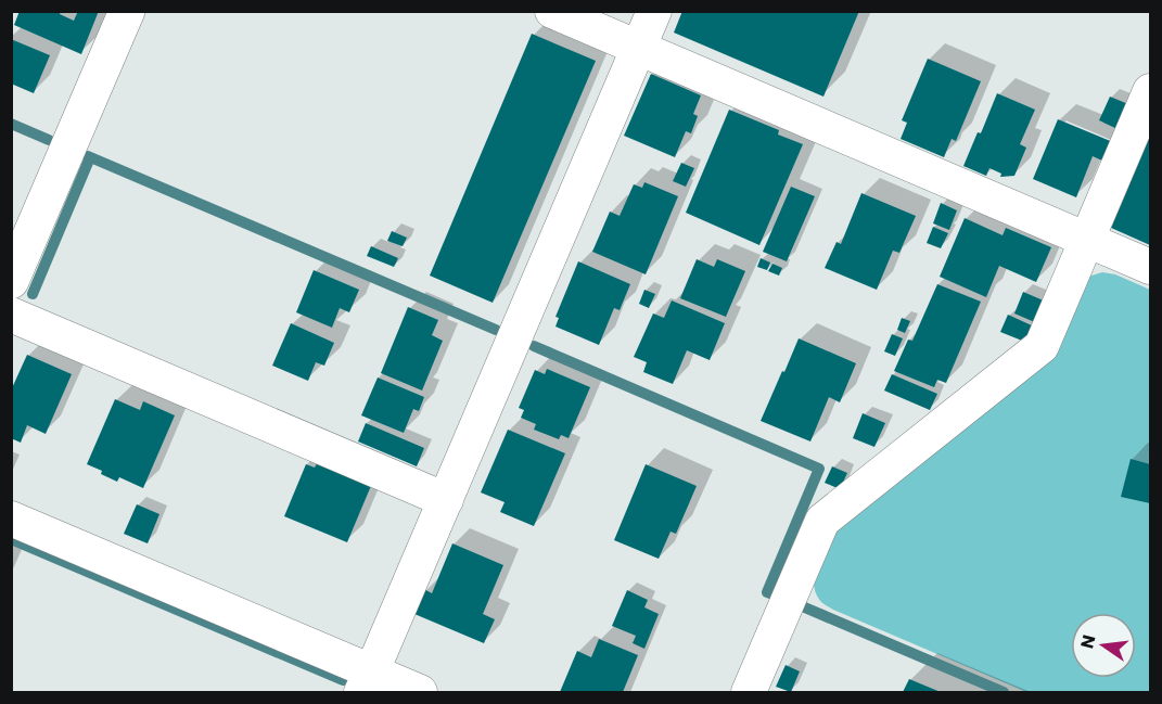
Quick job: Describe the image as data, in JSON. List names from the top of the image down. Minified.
{"north":"left"}
